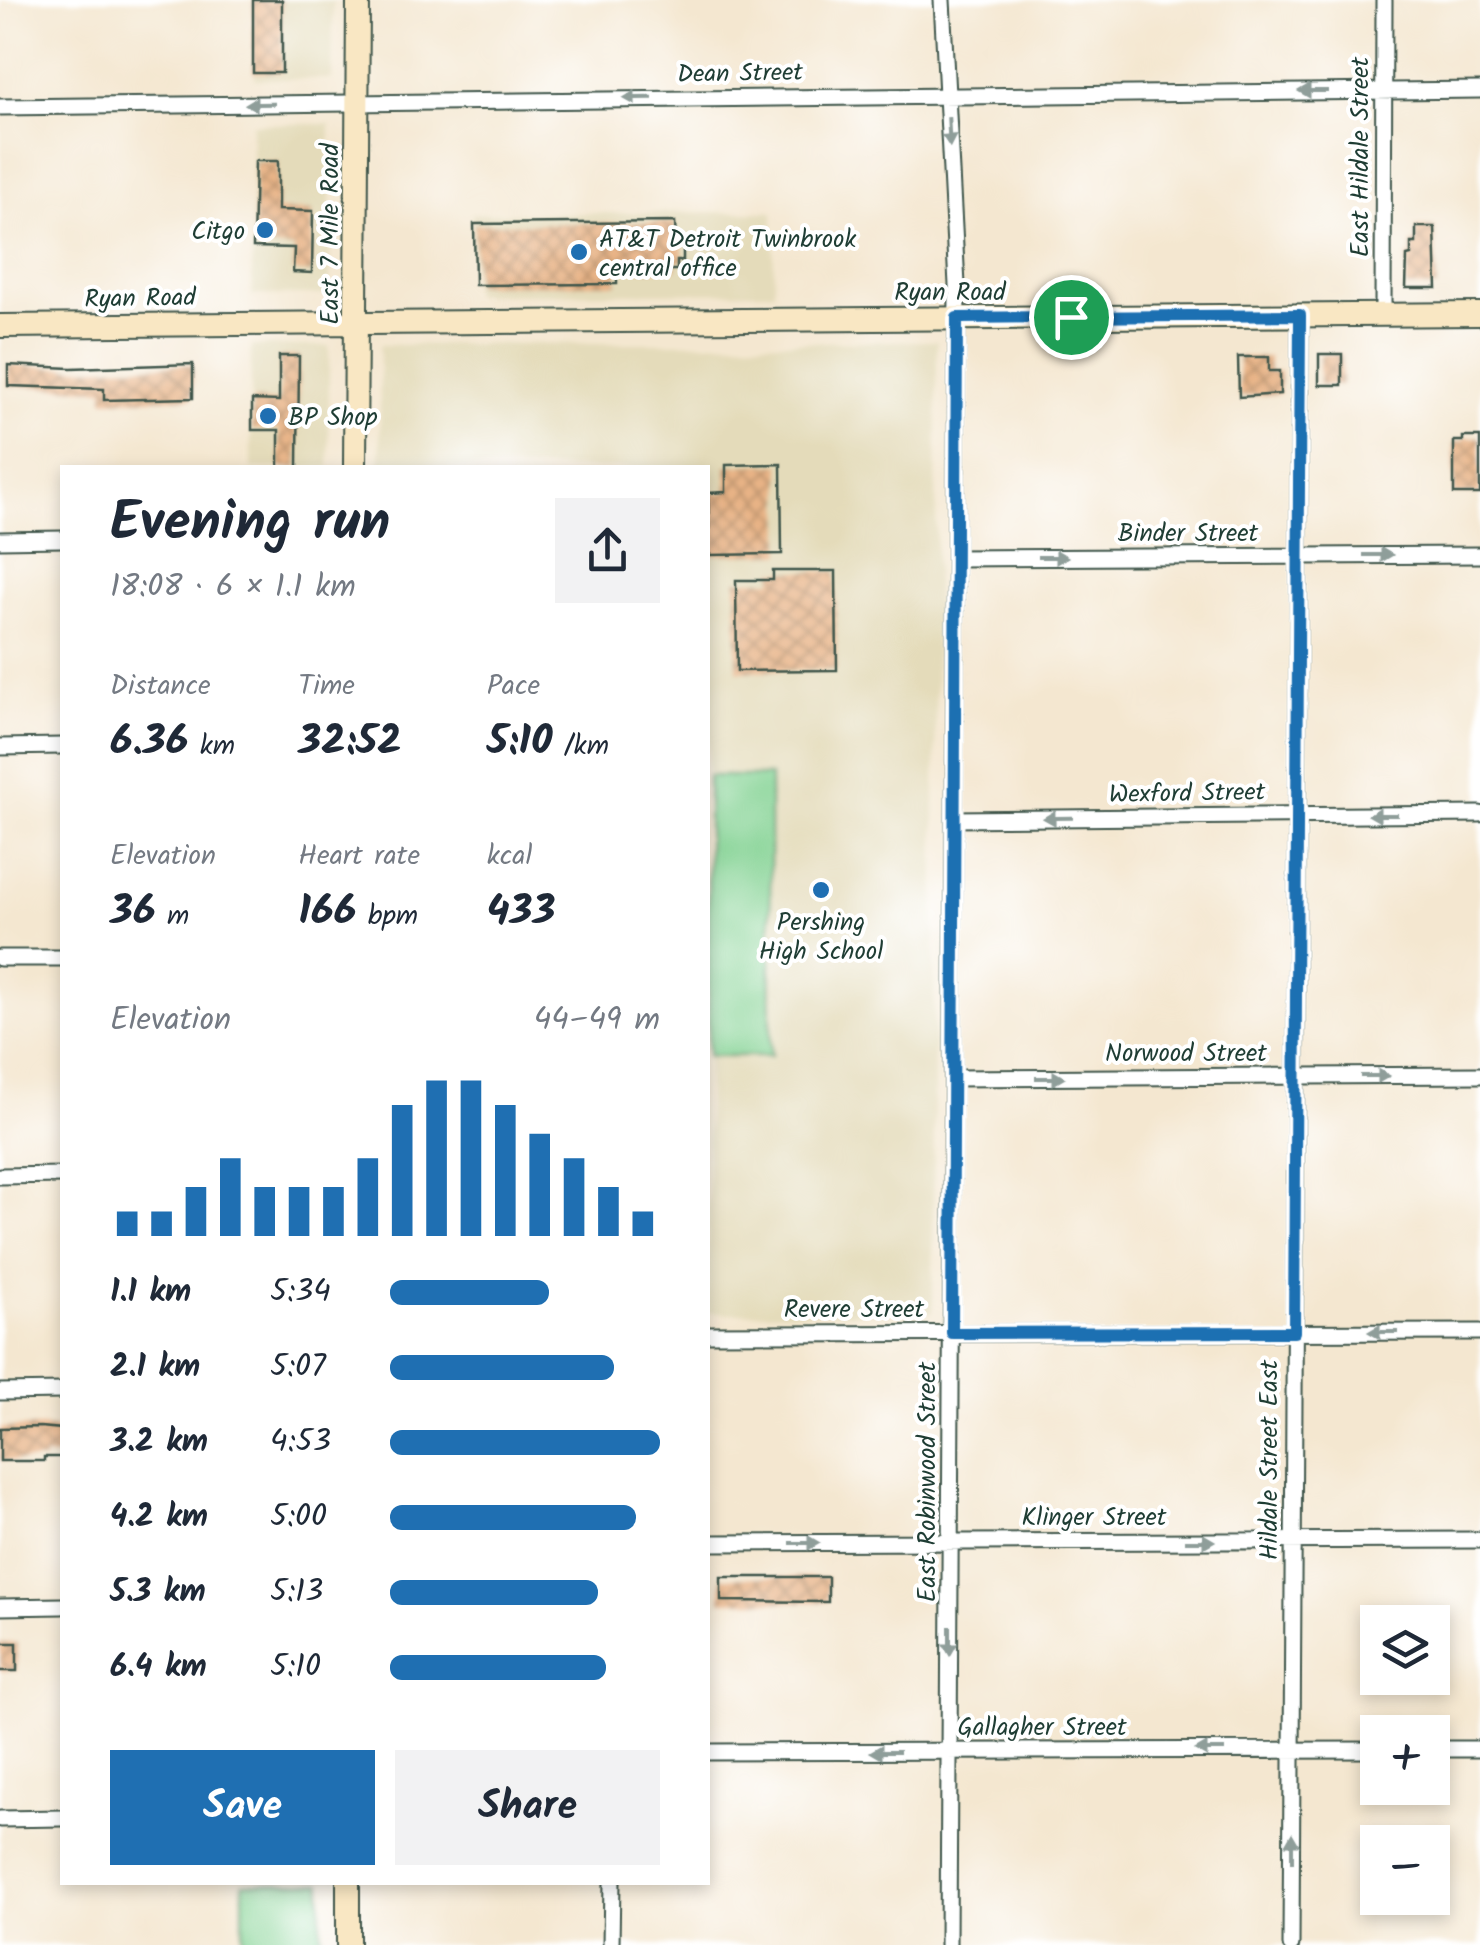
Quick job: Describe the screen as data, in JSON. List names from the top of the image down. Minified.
{"streets":{"street":["Dean Street","East Hildale Street","East 7 Mile Road","Ryan Road","Binder Street","Wexford Street","Norwood Street","Revere Street","Hildale Street East","East Robinwood Street","Klinger Street","Gallagher Street"]},"crossings":[["Dean Street","East Hildale Street"],["Dean Street","East 7 Mile Road"],["Dean Street","East Robinwood Street"],["East Hildale Street","Ryan Road"],["East 7 Mile Road","Ryan Road"],["Ryan Road","Hildale Street East"],["Ryan Road","East Robinwood Street"],["Binder Street","Hildale Street East"],["Binder Street","East Robinwood Street"],["Wexford Street","Hildale Street East"],["Wexford Street","East Robinwood Street"],["Norwood Street","Hildale Street East"],["Norwood Street","East Robinwood Street"],["Revere Street","Hildale Street East"],["Revere Street","East Robinwood Street"],["Hildale Street East","Klinger Street"],["Hildale Street East","Gallagher Street"],["East Robinwood Street","Klinger Street"],["East Robinwood Street","Gallagher Street"]],"one_way":["Dean Street","Binder Street","Wexford Street","Norwood Street","Klinger Street","Gallagher Street"],"places":["Citgo","AT&T Detroit Twinbrook central office","BP Shop","Pershing High School"],"page":{"heading":["Evening run","18:08 · 6 × 1.1 km"],"stats":[["Distance","6.36 km"],["Time","32:52"],["Pace","5:10 /km"],["Elevation","36 m"],["Heart rate","166 bpm"],["kcal","433"]],"chart":["Elevation","44–49 m"],"list":[{"name":"1.1 km","note":"5:34"},{"name":"2.1 km","note":"5:07"},{"name":"3.2 km","note":"4:53"},{"name":"4.2 km","note":"5:00"},{"name":"5.3 km","note":"5:13"},{"name":"6.4 km","note":"5:10"}],"map_buttons":["+","−"],"buttons":["Save","Share"]}}
